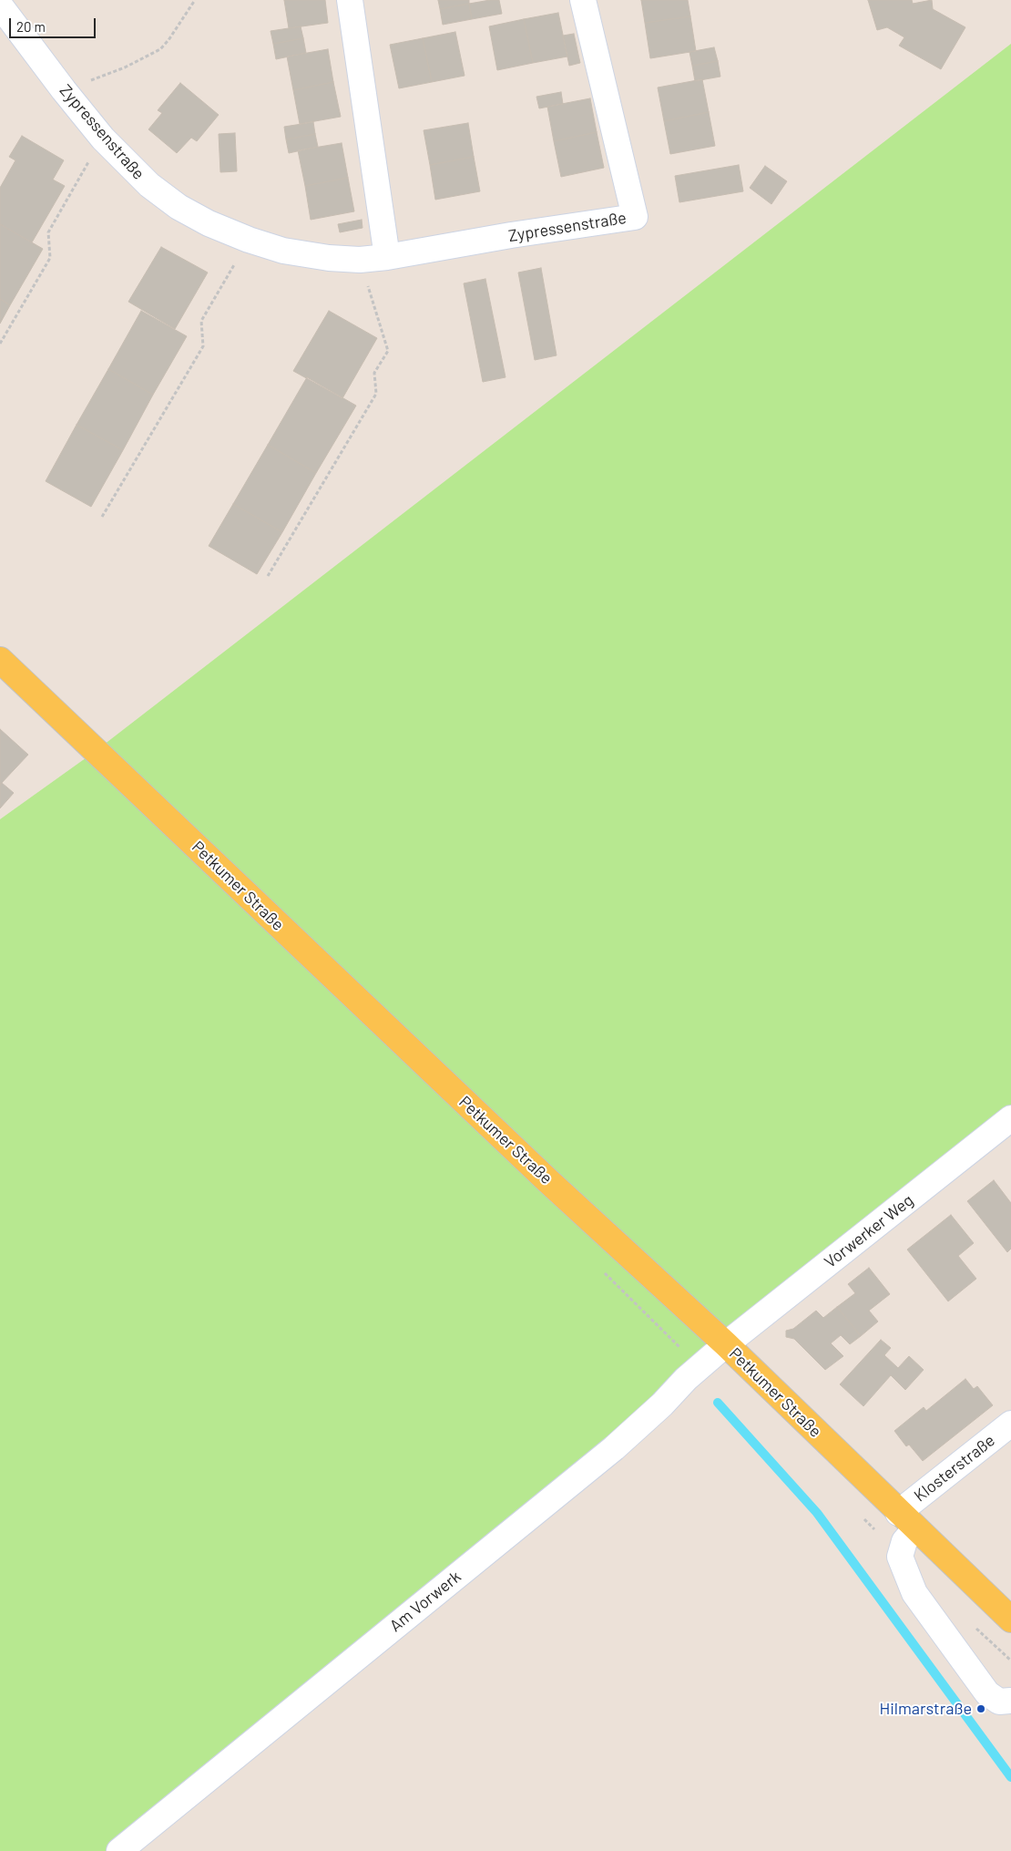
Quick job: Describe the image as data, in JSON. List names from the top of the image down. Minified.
{"streets":{"main road":["Petkumer Straße"],"street":["Zypressenstraße","Vorwerker Weg","Klosterstraße","Am Vorwerk"]},"crossings":[["Petkumer Straße","Vorwerker Weg"],["Petkumer Straße","Klosterstraße"],["Petkumer Straße","Am Vorwerk"],["Vorwerker Weg","Am Vorwerk"]],"places":["Hilmarstraße"],"scale_bar":"20 m"}
